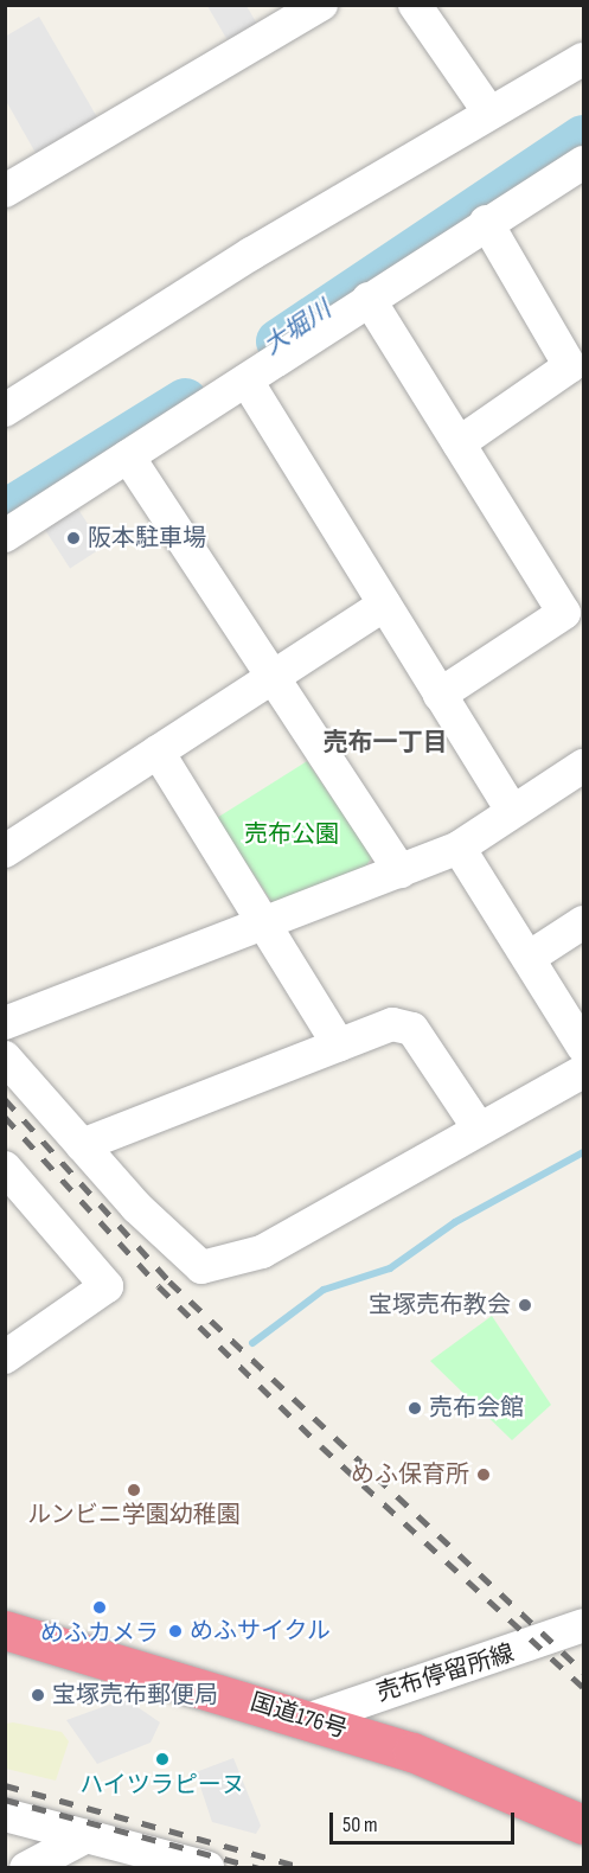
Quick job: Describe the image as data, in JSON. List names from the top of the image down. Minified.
{"streets":{"highway":["国道176号"],"street":["売布停留所線"]},"crossings":[["売布停留所線","国道176号"]],"districts":["売布一丁目"],"water":["大堀川"],"parks":["売布公園"],"places":["阪本駐車場","宝塚売布教会","売布会館","めふ保育所","ルンビニ学園幼稚園","めふカメラ","めふサイクル","宝塚売布郵便局","ハイツラピーヌ"],"scale_bar":"50 m"}
